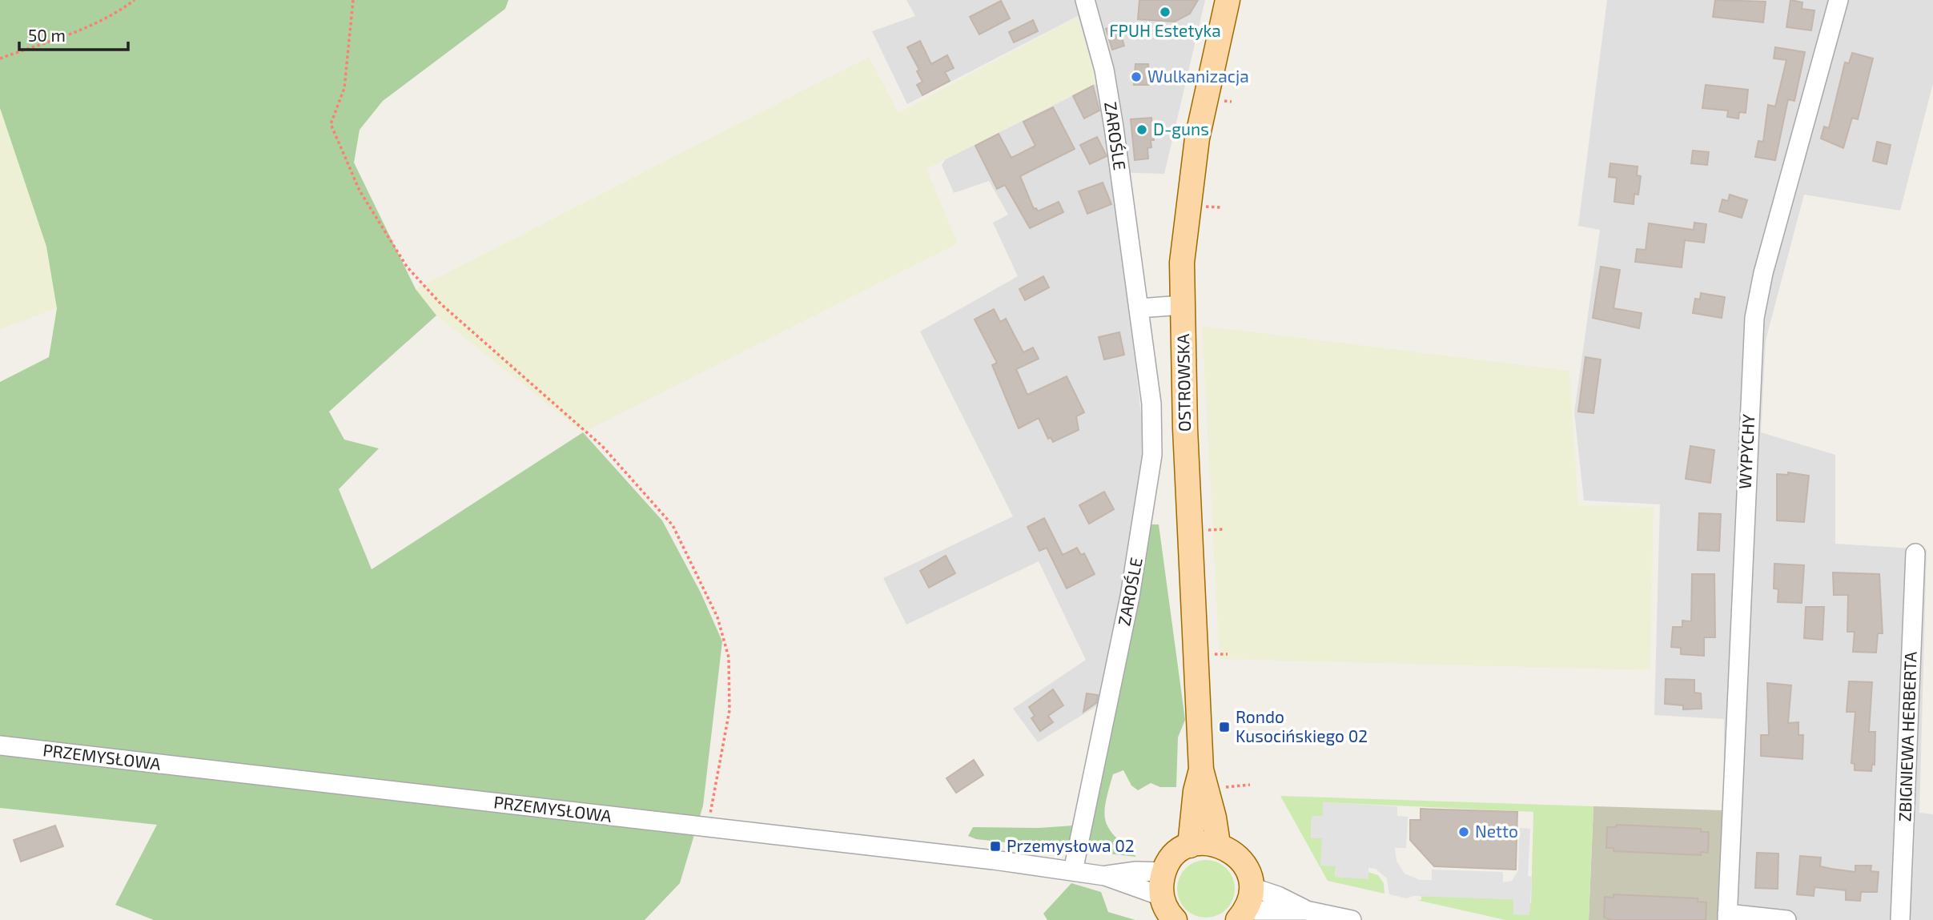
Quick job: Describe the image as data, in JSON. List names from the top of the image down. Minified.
{"streets":{"main road":["OSTROWSKA"],"street":["ZAROŚLE","WYPYCHY","ZBIGNIEWA HERBERTA","PRZEMYSŁOWA"]},"crossings":[["ZAROŚLE","PRZEMYSŁOWA"]],"places":{"other":["FPUH Estetyka","Wulkanizacja","D-guns","Netto"],"transit":["Rondo Kusocińskiego 02","Przemysłowa 02"]},"scale_bar":"50 m"}
